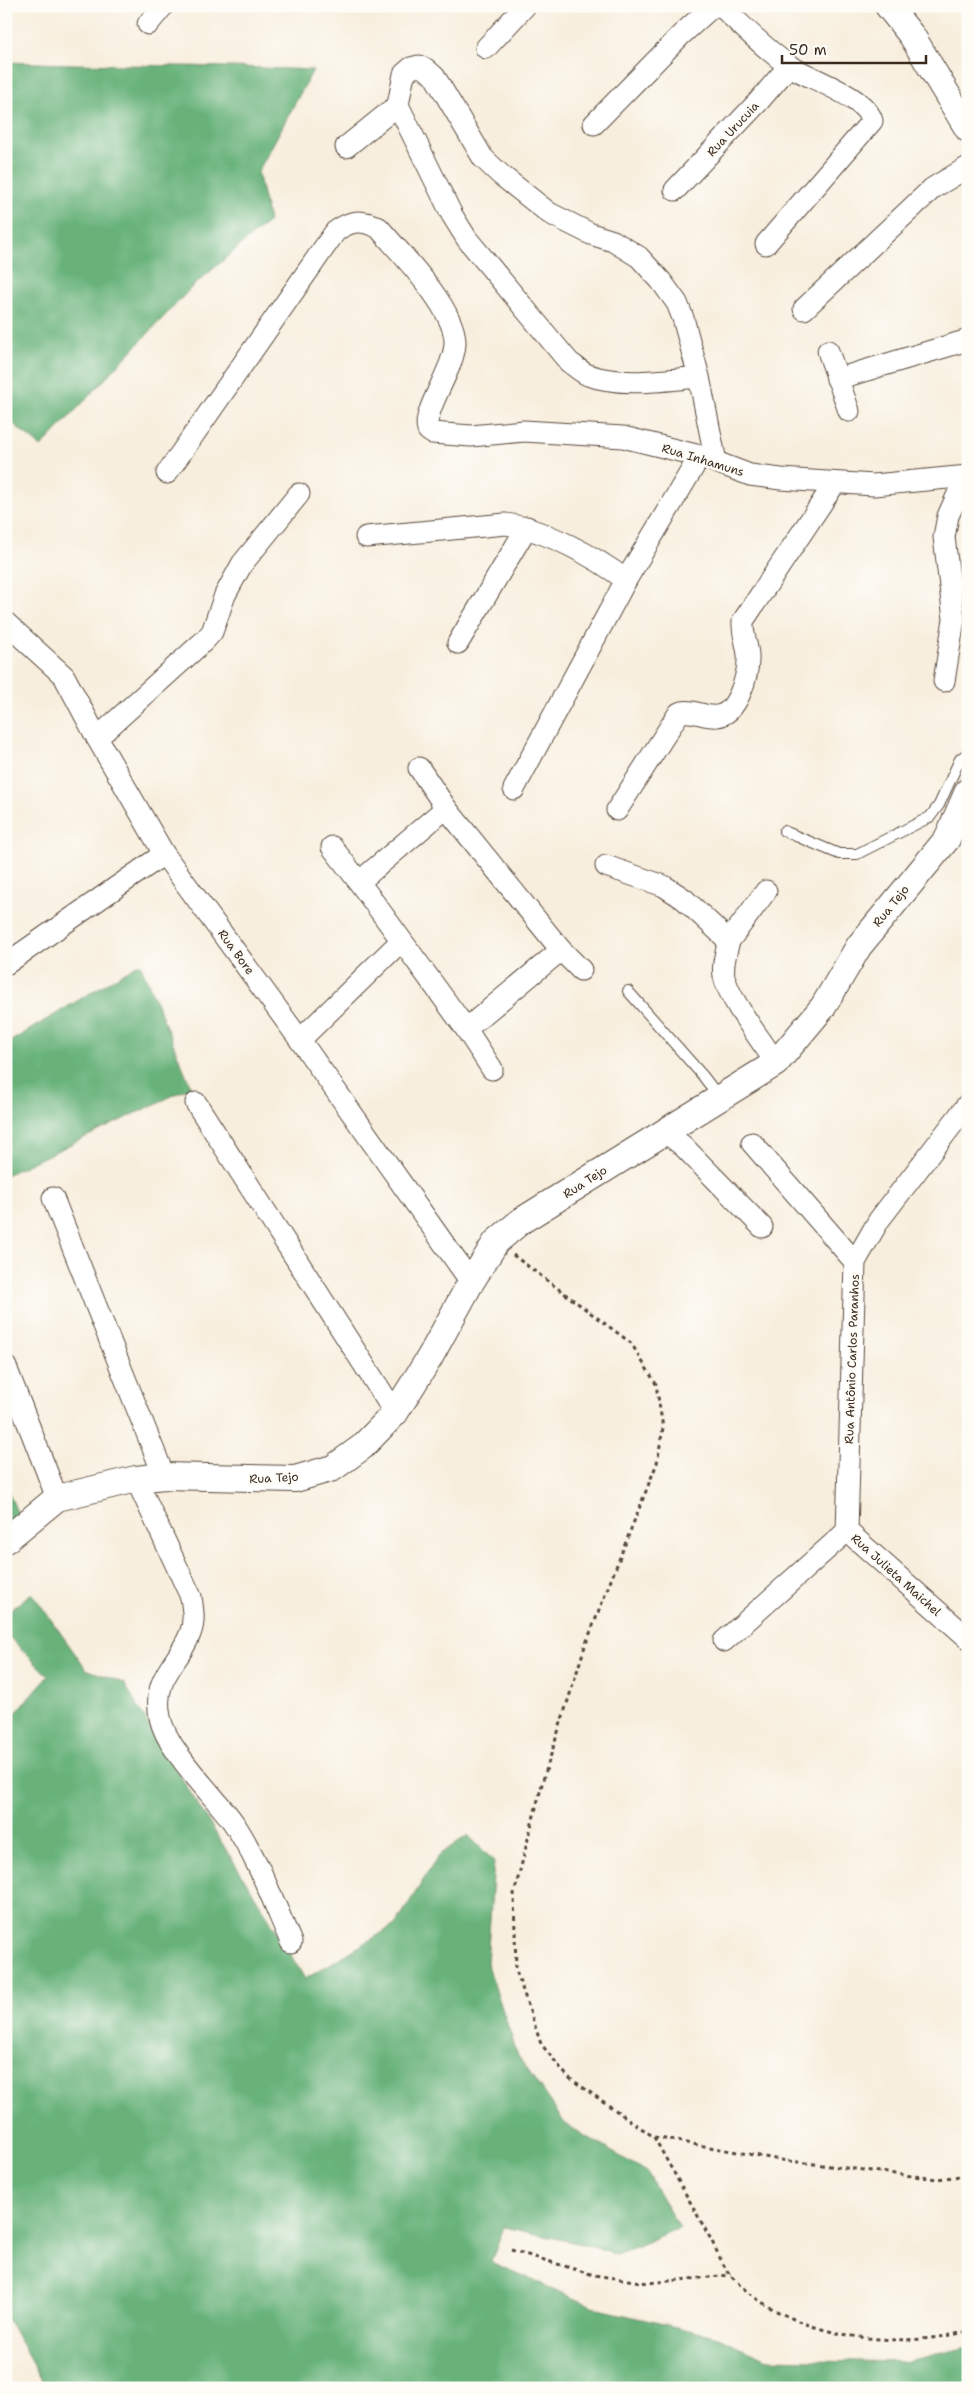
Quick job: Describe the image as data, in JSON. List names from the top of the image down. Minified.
{"streets":{"street":["Rua Urucuia","Rua Inhamuns","Rua Tejo","Rua Bore","Rua Antônio Carlos Paranhos","Rua Julieta Maichel"]},"crossings":[["Rua Tejo","Rua Bore"],["Rua Antônio Carlos Paranhos","Rua Julieta Maichel"]],"scale_bar":"50 m"}
